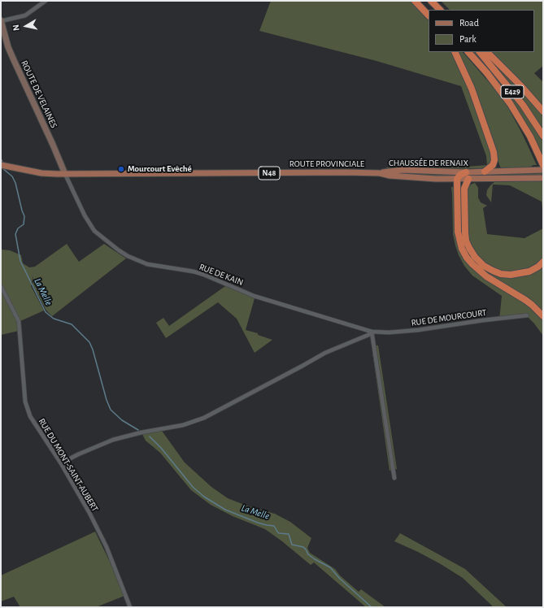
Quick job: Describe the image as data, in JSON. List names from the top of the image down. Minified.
{"streets":{"highway":["E429"],"main road":["CHAUSSÉE DE RENAIX","ROUTE PROVINCIALE","N48"],"street":["ROUTE DE VELAINES","RUE DE KAIN","RUE DE MOURCOURT","RUE DU MONT-SAINT-AUBERT"]},"crossings":[["ROUTE DE VELAINES","ROUTE PROVINCIALE"],["ROUTE DE VELAINES","RUE DE KAIN"],["CHAUSSÉE DE RENAIX","ROUTE PROVINCIALE"],["ROUTE PROVINCIALE","RUE DE KAIN"],["RUE DE KAIN","RUE DE MOURCOURT"]],"water":["La Melle"],"places":["Mourcourt Evêché"],"legend":["Road","Park"],"north":"left"}
